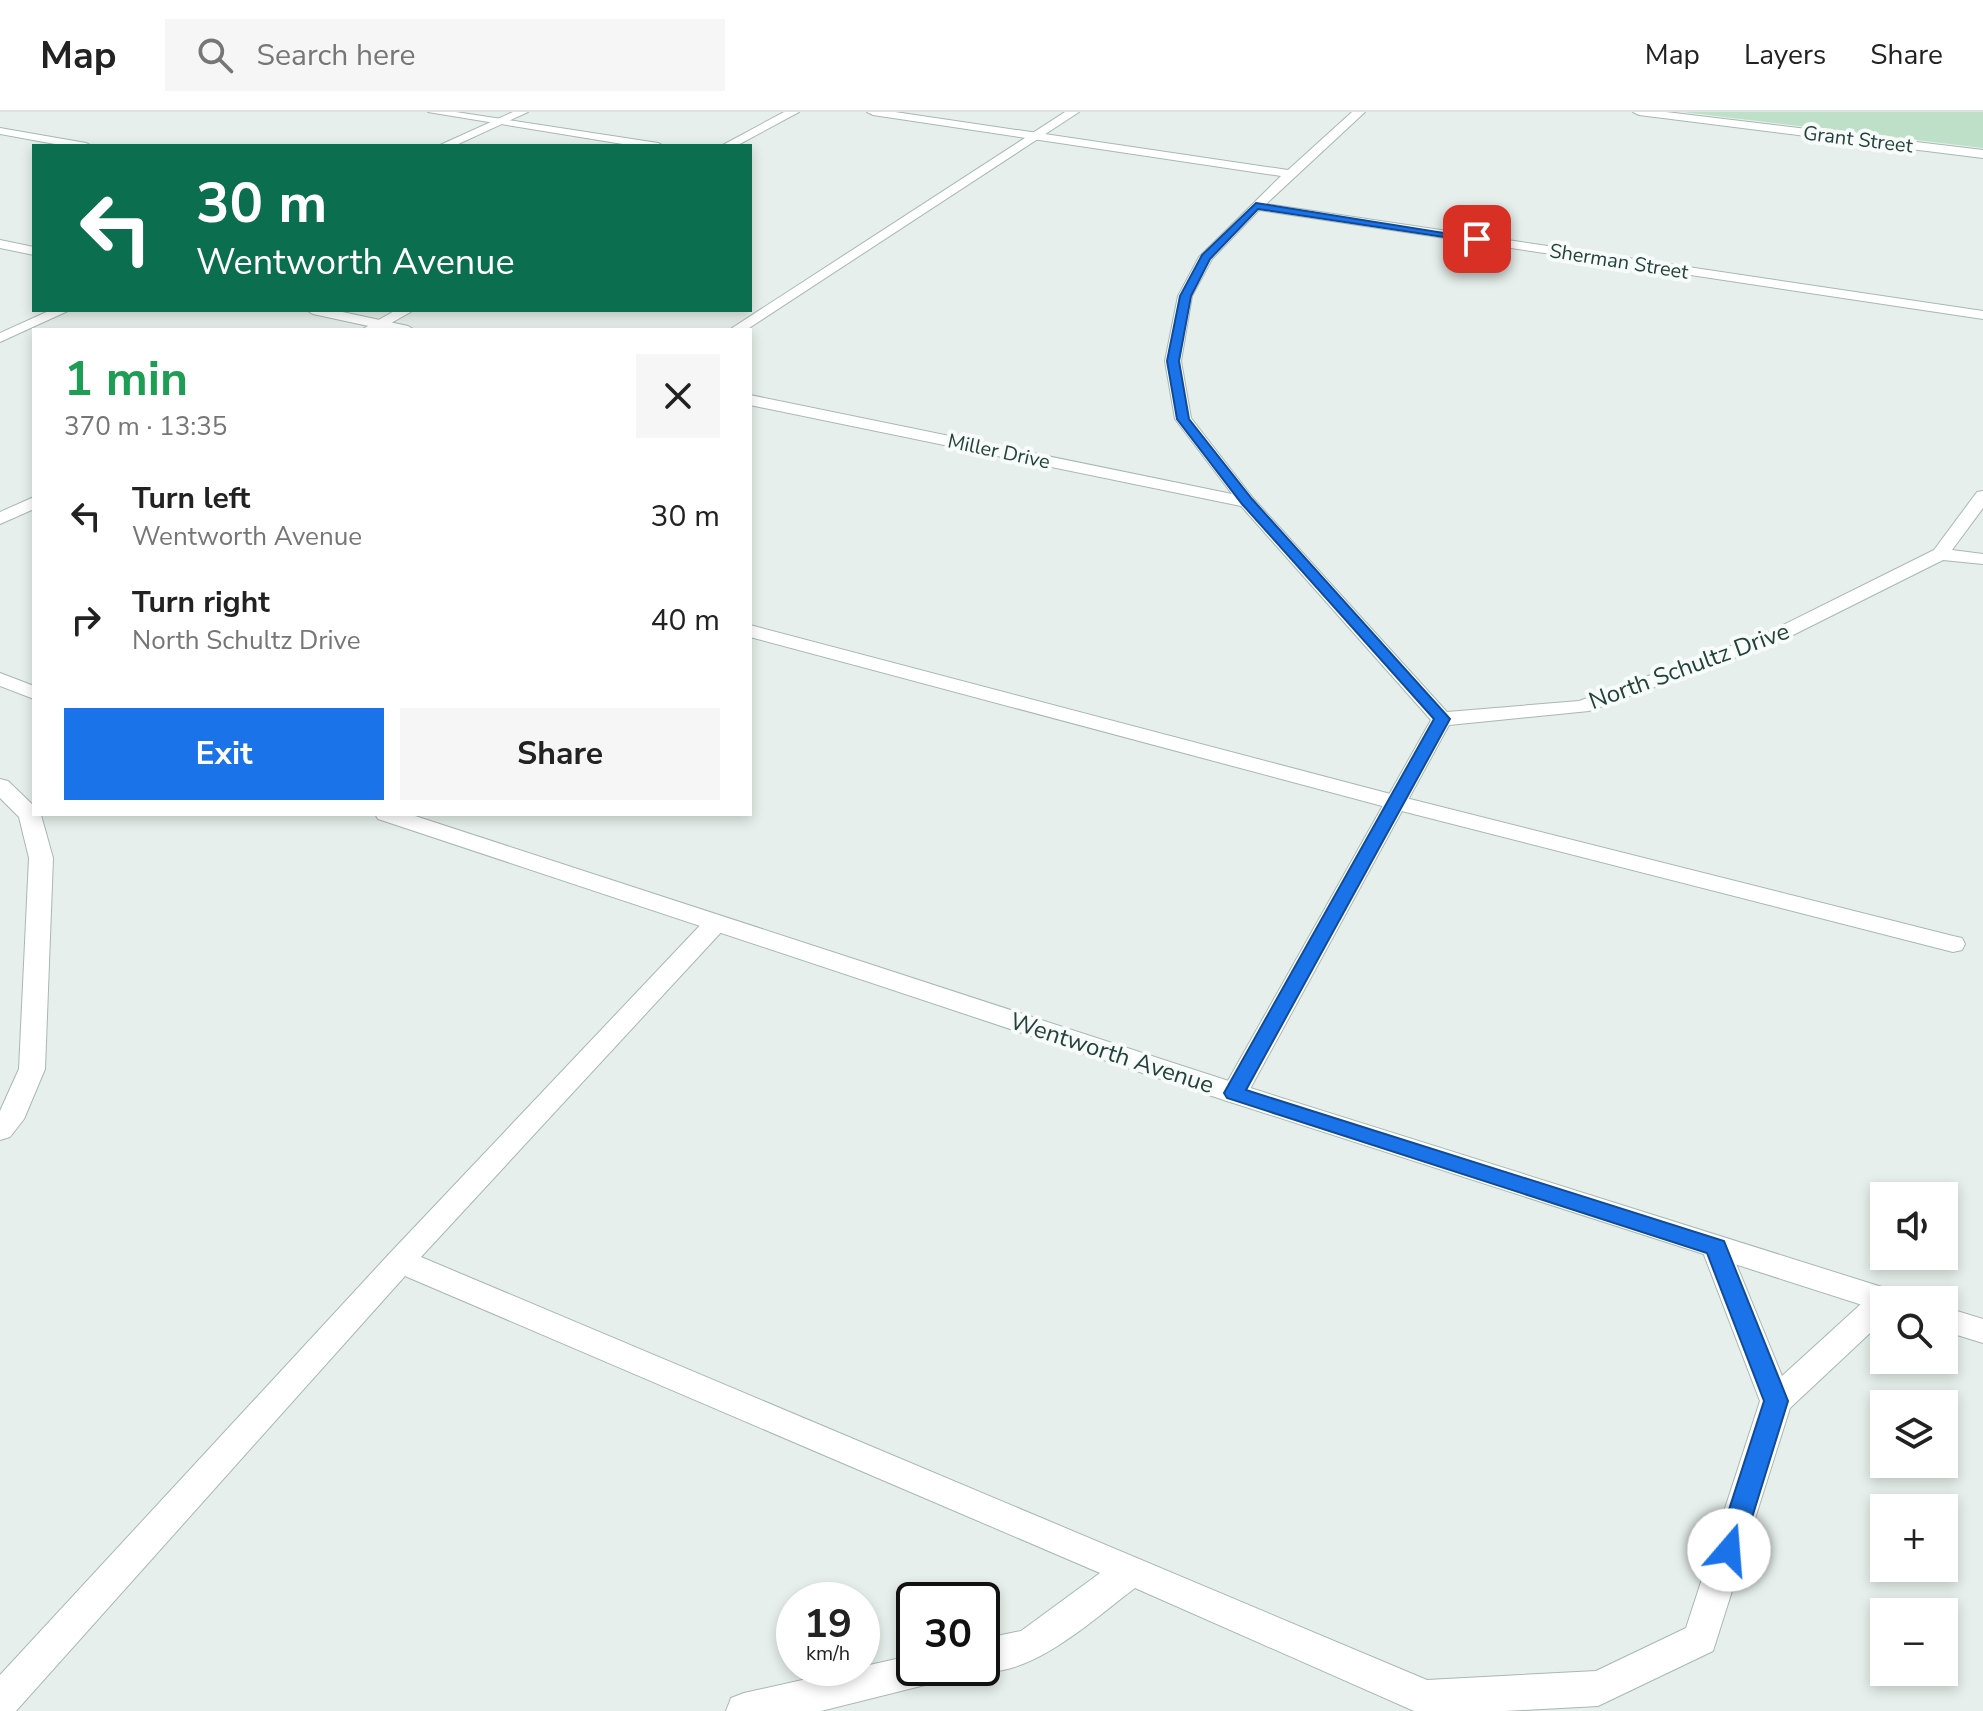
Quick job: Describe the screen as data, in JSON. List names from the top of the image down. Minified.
{"streets":{"street":["Grant Street","Sherman Street","Miller Drive","North Schultz Drive","Wentworth Avenue"]},"page":{"header":"Map","search":"Search here","nav":["Map","Layers","Share"],"turn":["30 m","Wentworth Avenue"],"heading":["1 min","370 m · 13:35"],"list":[{"name":"Turn left","note":"Wentworth Avenue","value":"30 m"},{"name":"Turn right","note":"North Schultz Drive","value":"40 m"}],"buttons":["Exit","Share"],"map_buttons":["+","−"],"speed":"19 km/h","limit":"30"}}
